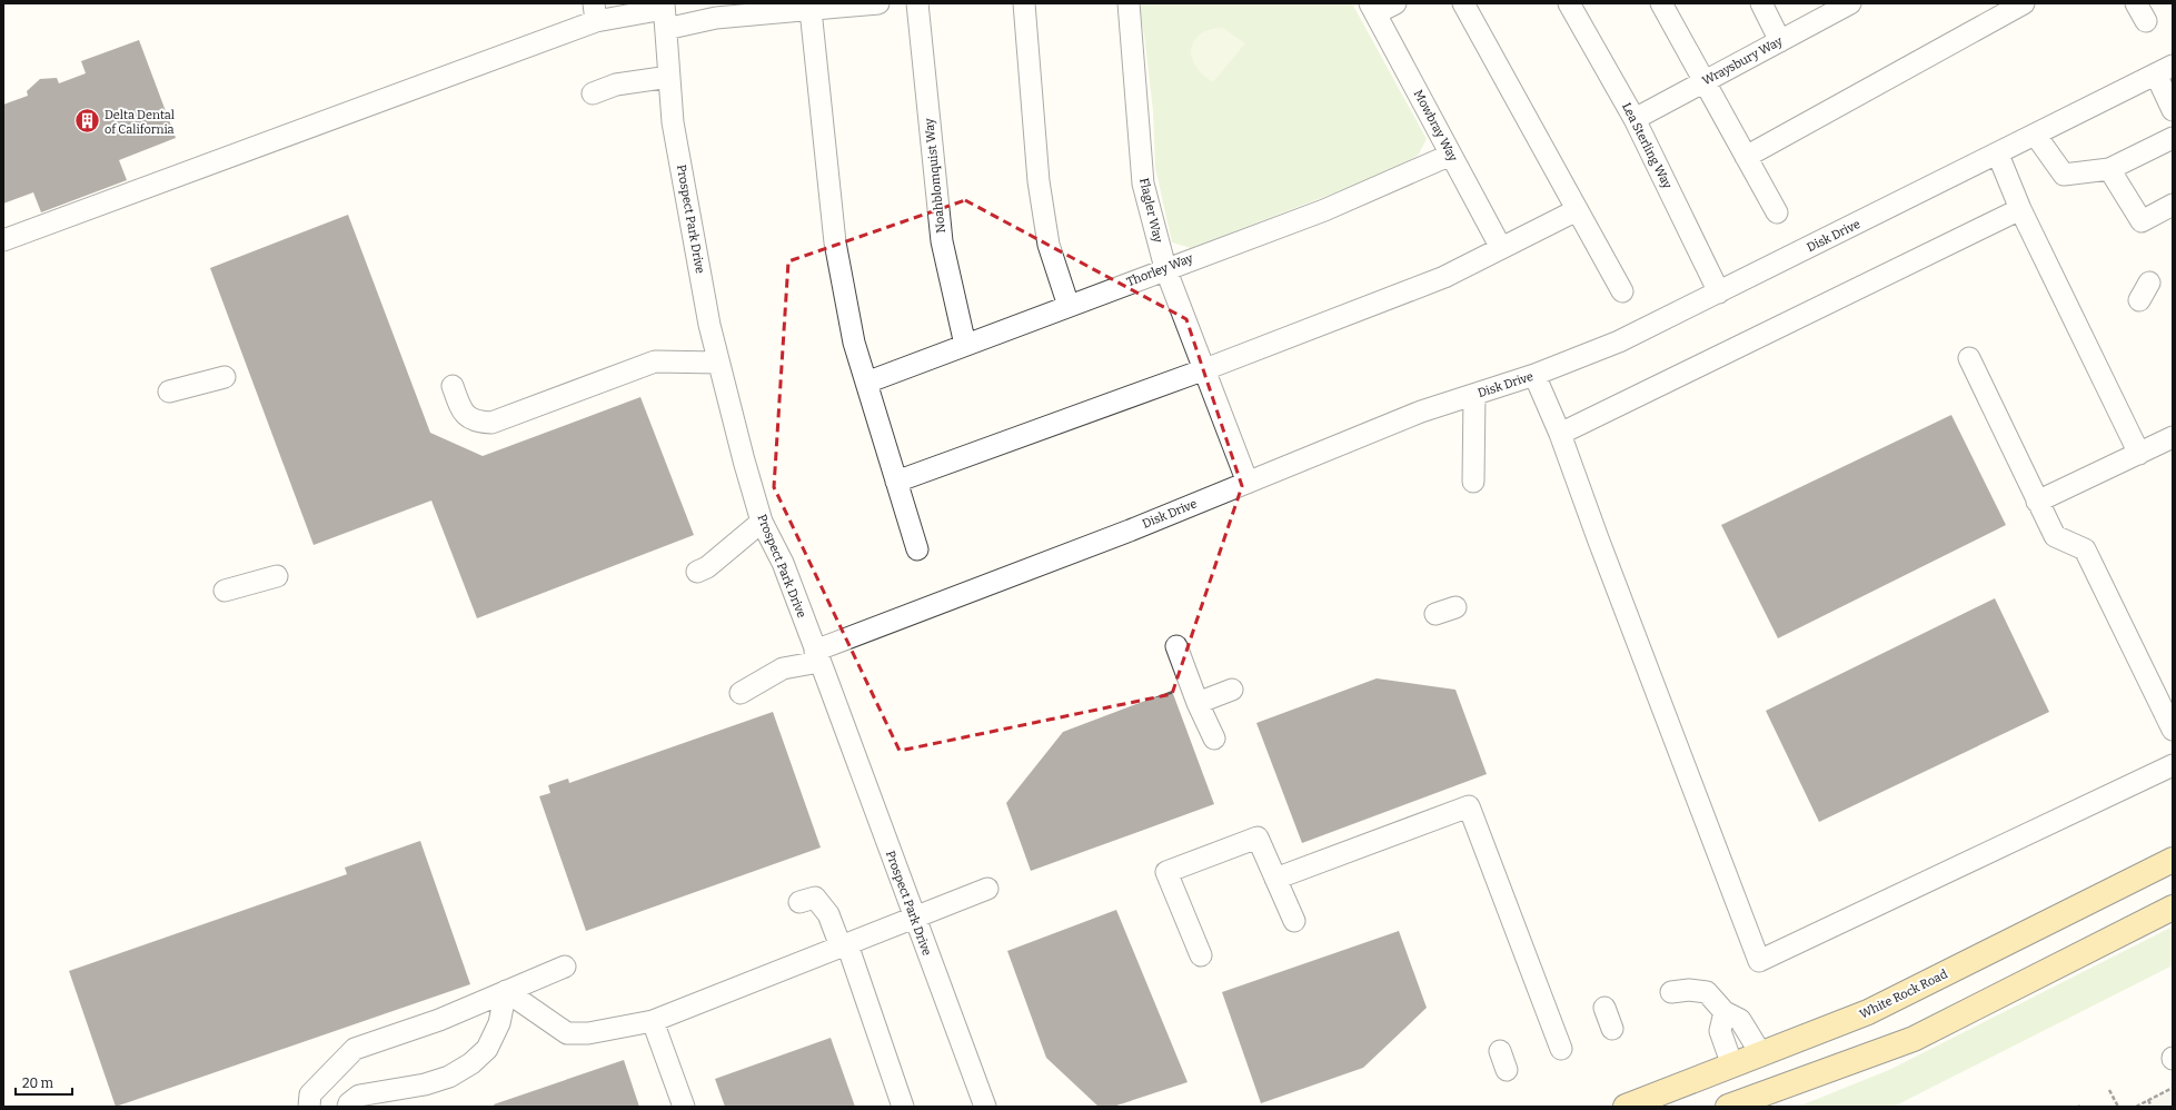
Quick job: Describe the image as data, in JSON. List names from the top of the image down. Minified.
{"streets":{"main road":["White Rock Road"],"street":["Wraysbury Way","Mowbray Way","Lea Sterling Way","Noahblomquist Way","Flagler Way","Prospect Park Drive","Disk Drive","Thorley Way"]},"crossings":[["Wraysbury Way","Lea Sterling Way"],["Mowbray Way","Thorley Way"],["Lea Sterling Way","Disk Drive"],["Noahblomquist Way","Thorley Way"],["Flagler Way","Disk Drive"],["Flagler Way","Thorley Way"],["Prospect Park Drive","Disk Drive"]],"places":{"building":["Delta Dental of California"]},"scale_bar":"20 m"}
